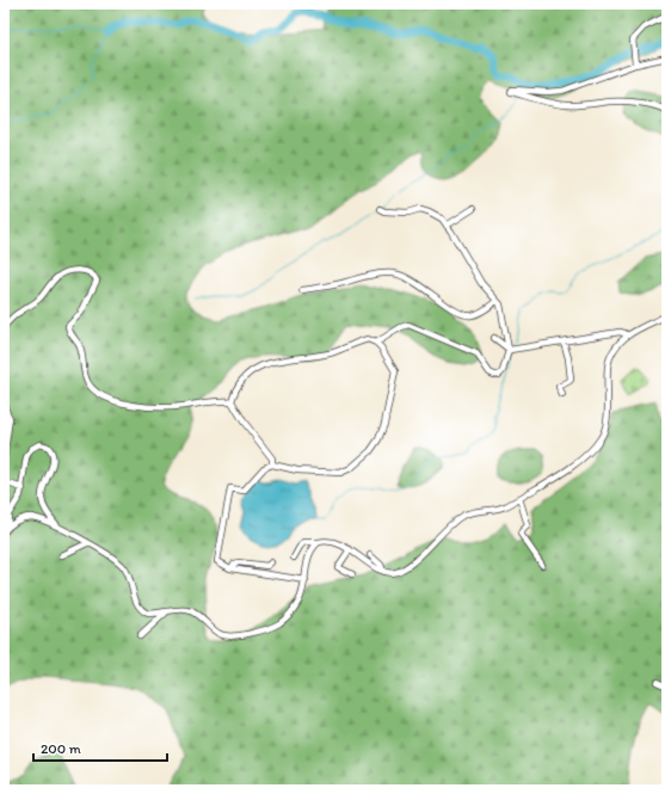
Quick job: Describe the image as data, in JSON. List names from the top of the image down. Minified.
{"scale_bar":"200 m"}
